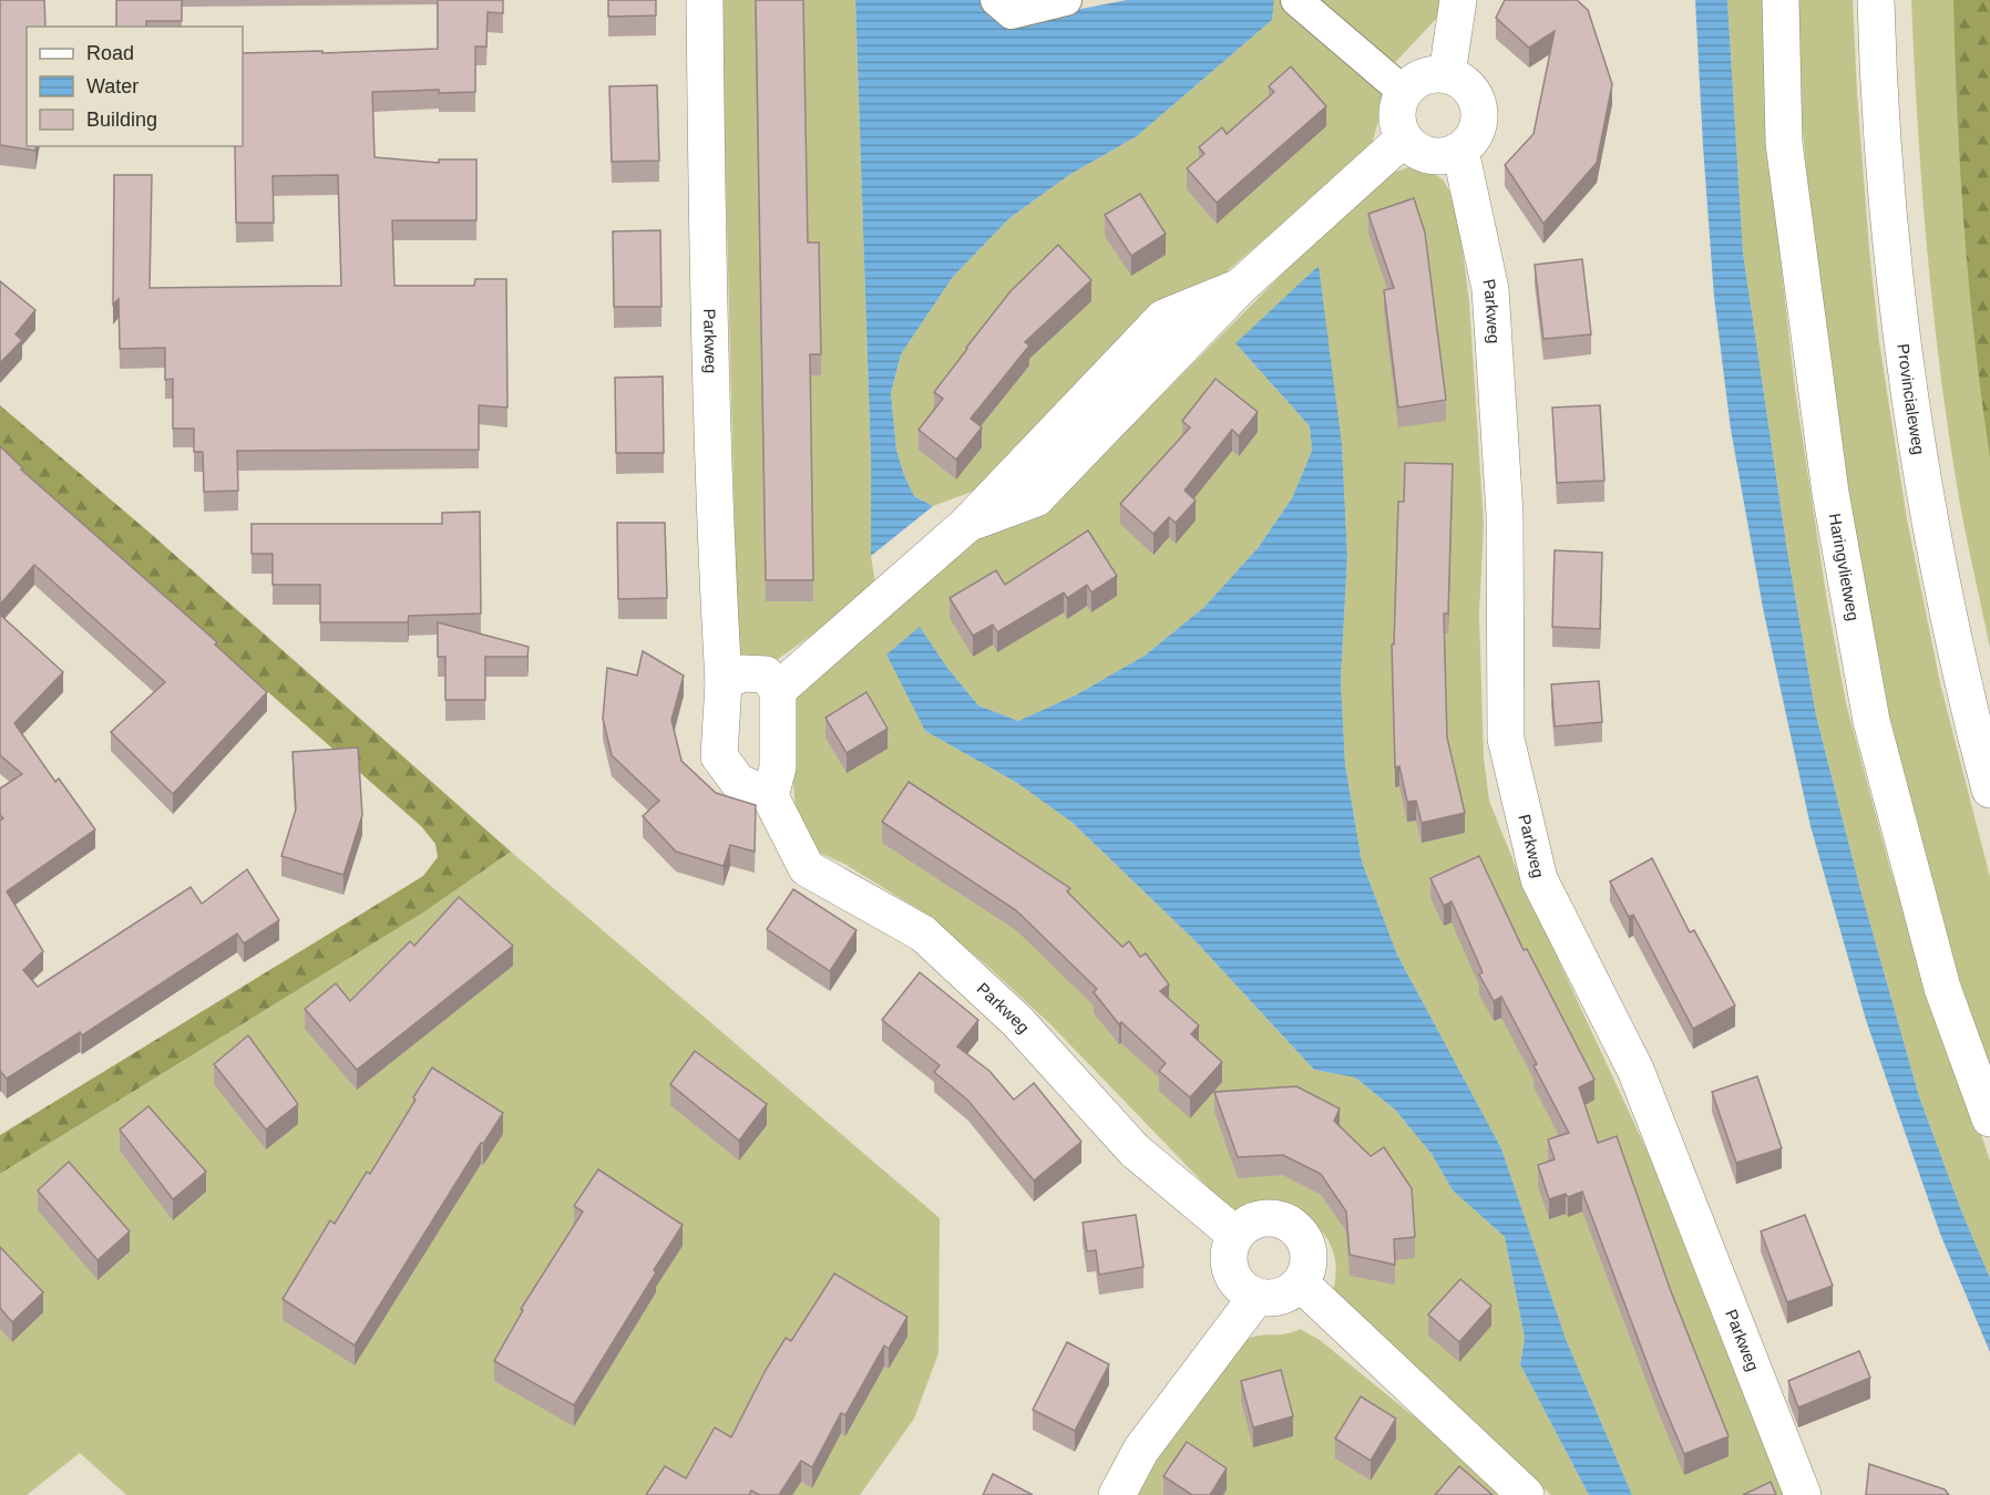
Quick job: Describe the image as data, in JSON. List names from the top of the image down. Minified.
{"streets":{"street":["Parkweg","Provincialeweg","Haringvlietweg"]},"legend":["Road","Water","Building"]}
